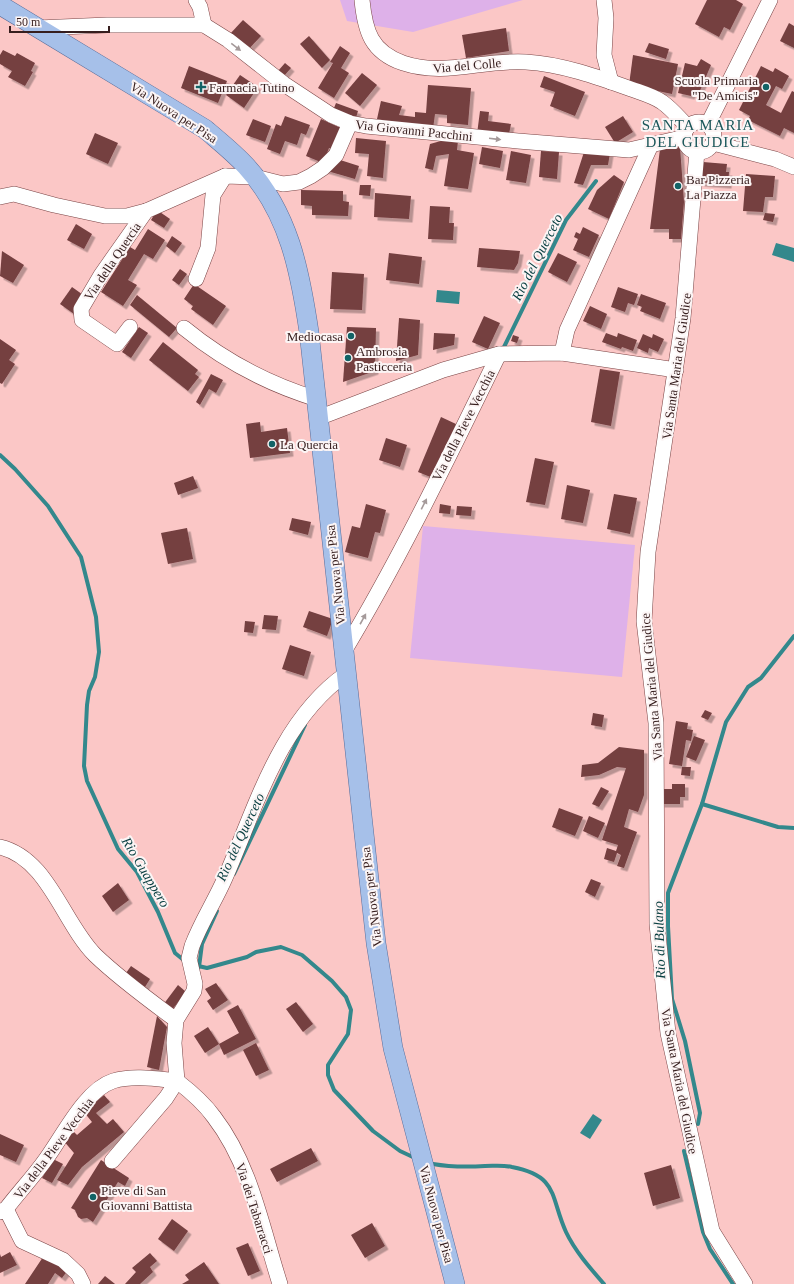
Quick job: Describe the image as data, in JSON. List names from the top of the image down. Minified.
{"streets":{"main road":["Via Nuova per Pisa"],"street":["Via del Colle","Via Giovanni Pacchini","Via della Quercia","Via Santa Maria del Giudice","Via della Pieve Vecchia","Via dei Tabarracci"]},"crossings":[["Via del Colle","Via Giovanni Pacchini"],["Via del Colle","Via Santa Maria del Giudice"],["Via Nuova per Pisa","Via della Quercia"],["Via Nuova per Pisa","Via della Pieve Vecchia"],["Via Giovanni Pacchini","Via della Quercia"],["Via Giovanni Pacchini","Via Santa Maria del Giudice"],["Via Santa Maria del Giudice","Via della Pieve Vecchia"],["Via della Pieve Vecchia","Via dei Tabarracci"]],"one_way":["Via Giovanni Pacchini","Via della Pieve Vecchia"],"districts":["SANTA MARIA DEL GIUDICE"],"water":["Rio del Querceto","Rio Guappero","Rio di Bulano"],"places":{"health":["Farmacia Tutino"],"other":["Scuola Primaria \"De Amicis\"","Bar Pizzeria La Piazza","Mediocasa","Ambrosia Pasticceria","La Quercia","Pieve di San Giovanni Battista"]},"scale_bar":"50 m"}
